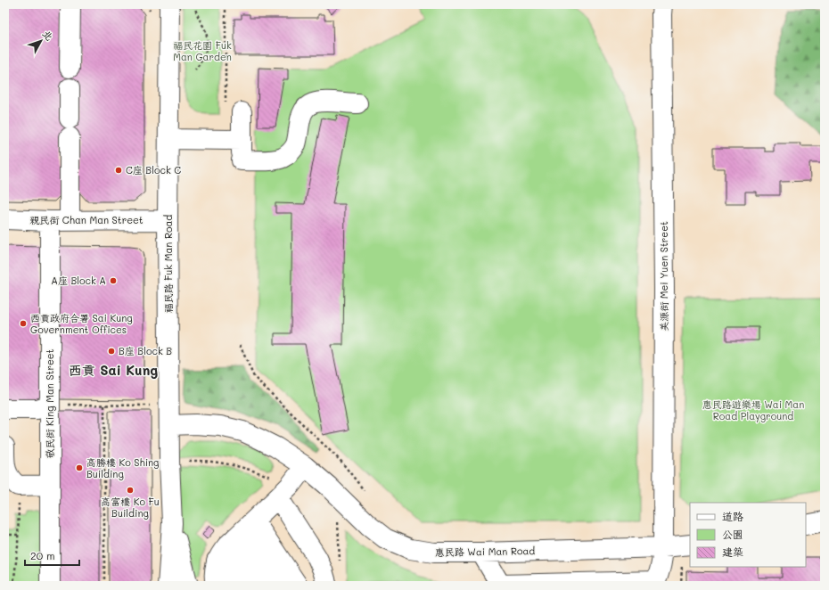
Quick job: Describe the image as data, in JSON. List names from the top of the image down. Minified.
{"streets":{"street":["親民街 Chan Man Street","福民路 Fuk Man Road","美源街 Mei Yuen Street","敬民街 King Man Street","惠民路 Wai Man Road"]},"crossings":[["親民街 Chan Man Street","福民路 Fuk Man Road"],["親民街 Chan Man Street","敬民街 King Man Street"],["福民路 Fuk Man Road","惠民路 Wai Man Road"],["美源街 Mei Yuen Street","惠民路 Wai Man Road"]],"districts":["西貢 Sai Kung"],"parks":["福民花園 Fuk Man Garden","惠民路遊樂場 Wai Man Road Playground"],"places":["C座 Block C","A座 Block A","西貢政府合署 Sai Kung Government Offices","B座 Block B","高勝樓 Ko Shing Building","高富樓 Ko Fu Building"],"legend":["道路","公園","建築"],"scale_bar":"20 m","north":"top right"}
